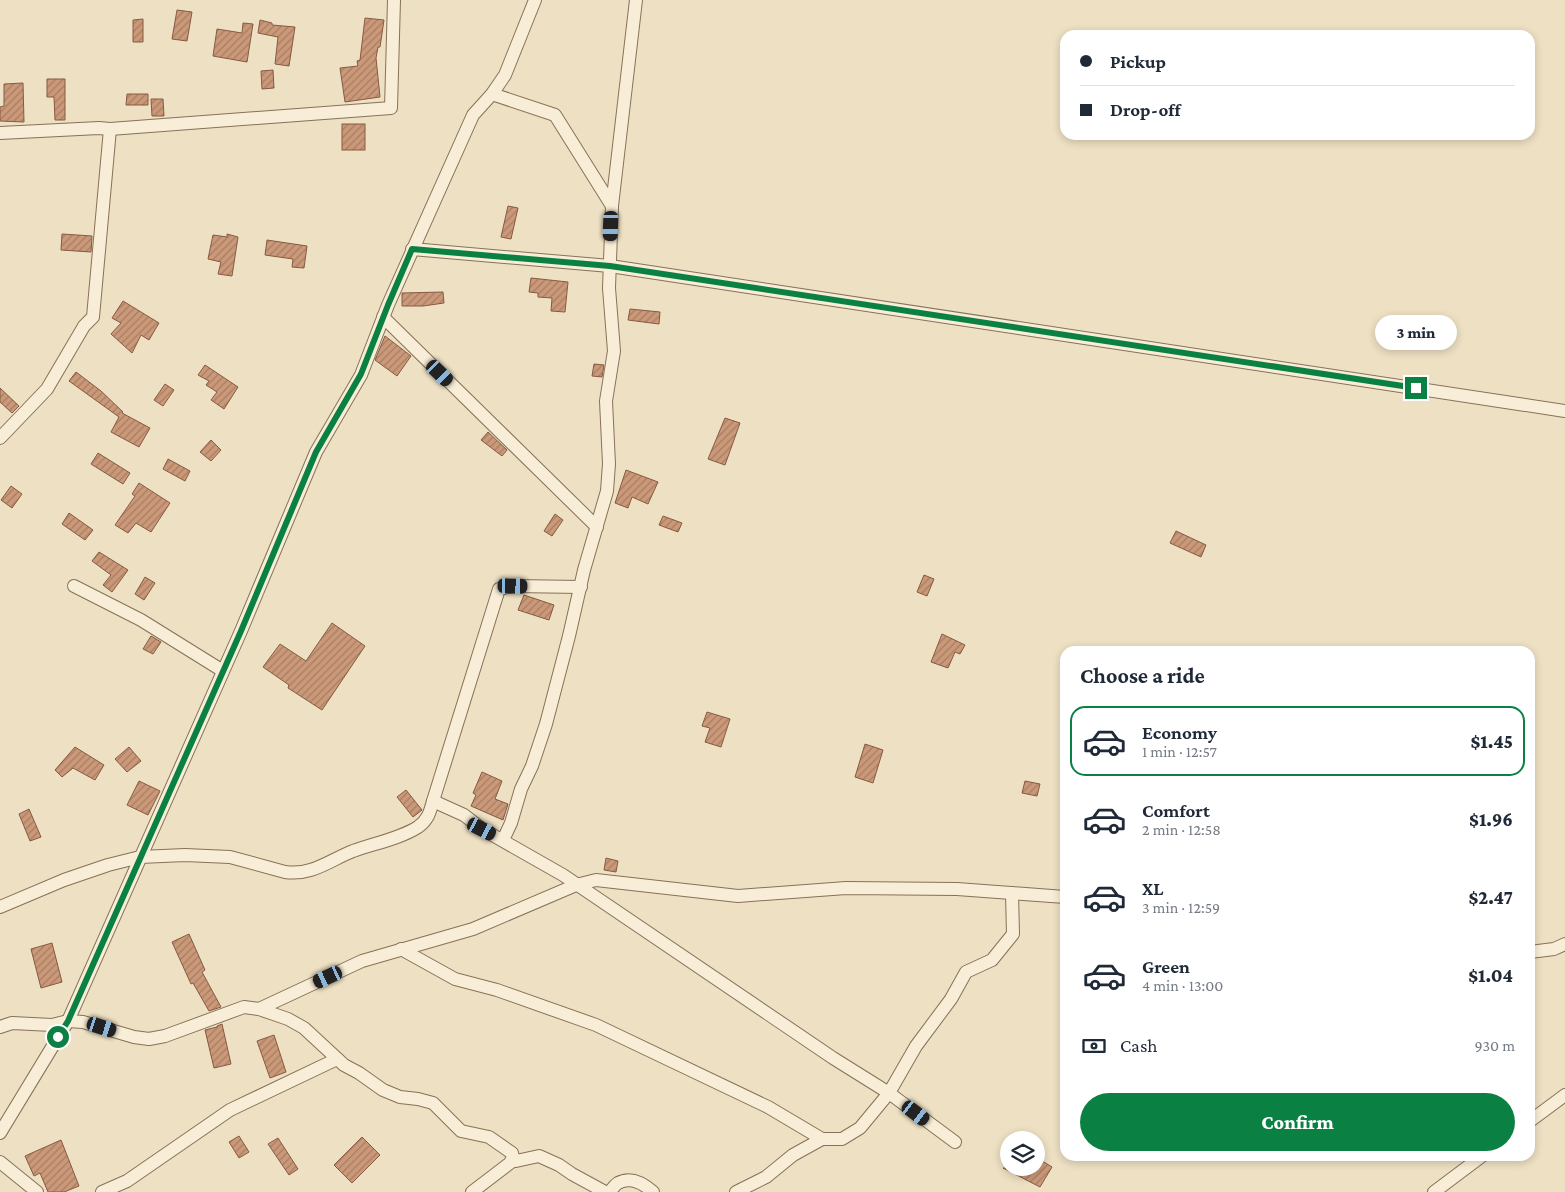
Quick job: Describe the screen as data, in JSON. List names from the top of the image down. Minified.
{"page":{"banner":["Pickup","Drop-off"],"bubble":"3 min","heading":"Choose a ride","list":[{"name":"Economy","note":"1 min · 12:57","value":"$1.45"},{"name":"Comfort","note":"2 min · 12:58","value":"$1.96"},{"name":"XL","note":"3 min · 12:59","value":"$2.47"},{"name":"Green","note":"4 min · 13:00","value":"$1.04"}],"pay":["Cash","930 m"],"buttons":"Confirm"}}
